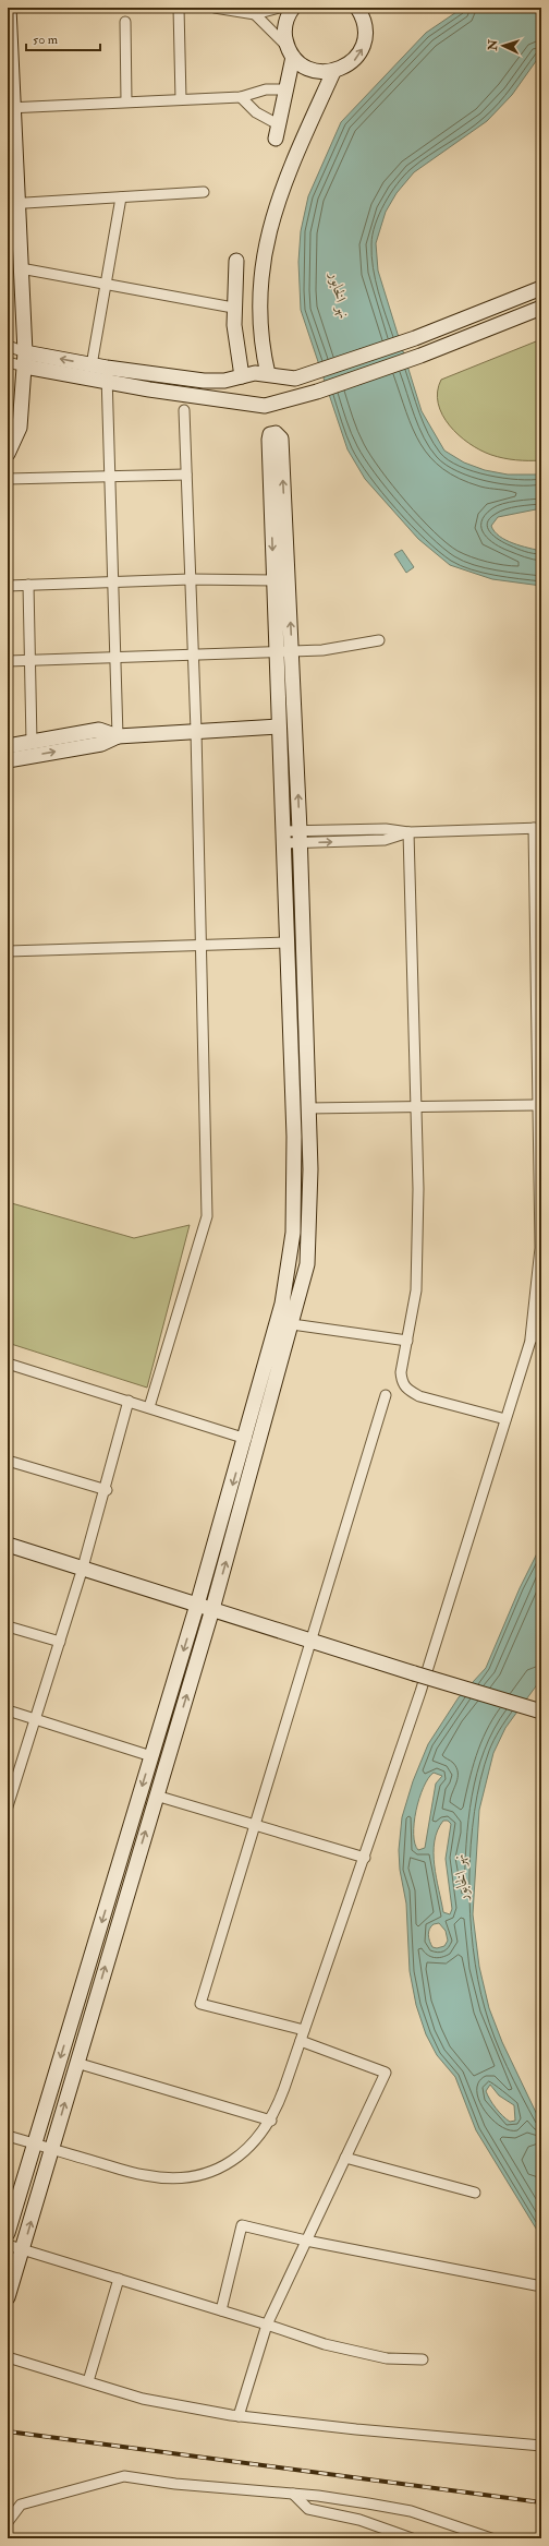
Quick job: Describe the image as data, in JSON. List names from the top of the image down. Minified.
{"water":["نهر الخابور"],"scale_bar":"50 m","north":"left"}
